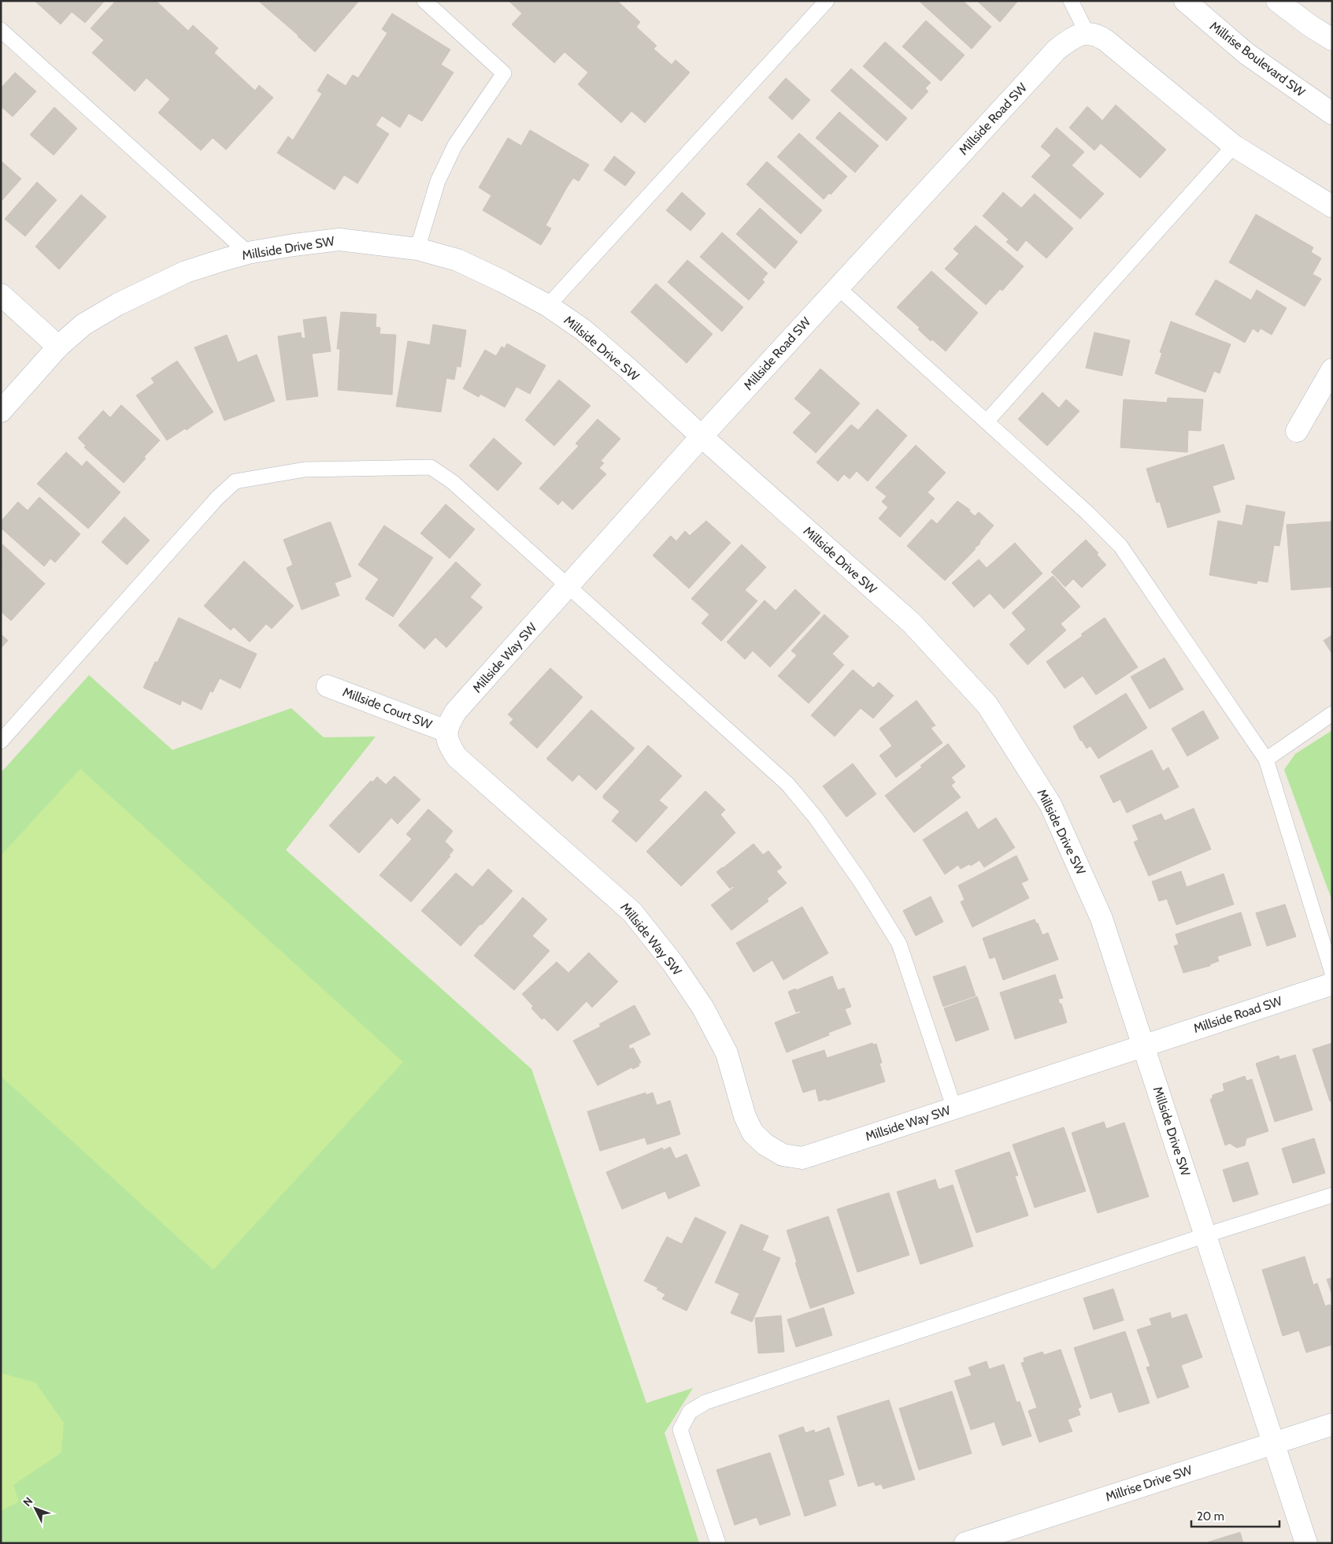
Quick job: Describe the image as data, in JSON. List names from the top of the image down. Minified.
{"streets":{"street":["Millrise Boulevard SW","Millside Road SW","Millside Drive SW","Millside Way SW","Millside Court SW","Millrise Drive SW"]},"crossings":[["Millside Road SW","Millside Drive SW"],["Millside Road SW","Millside Way SW"],["Millside Drive SW","Millside Way SW"],["Millside Drive SW","Millrise Drive SW"],["Millside Way SW","Millside Court SW"]],"scale_bar":"20 m","north":"top left"}
